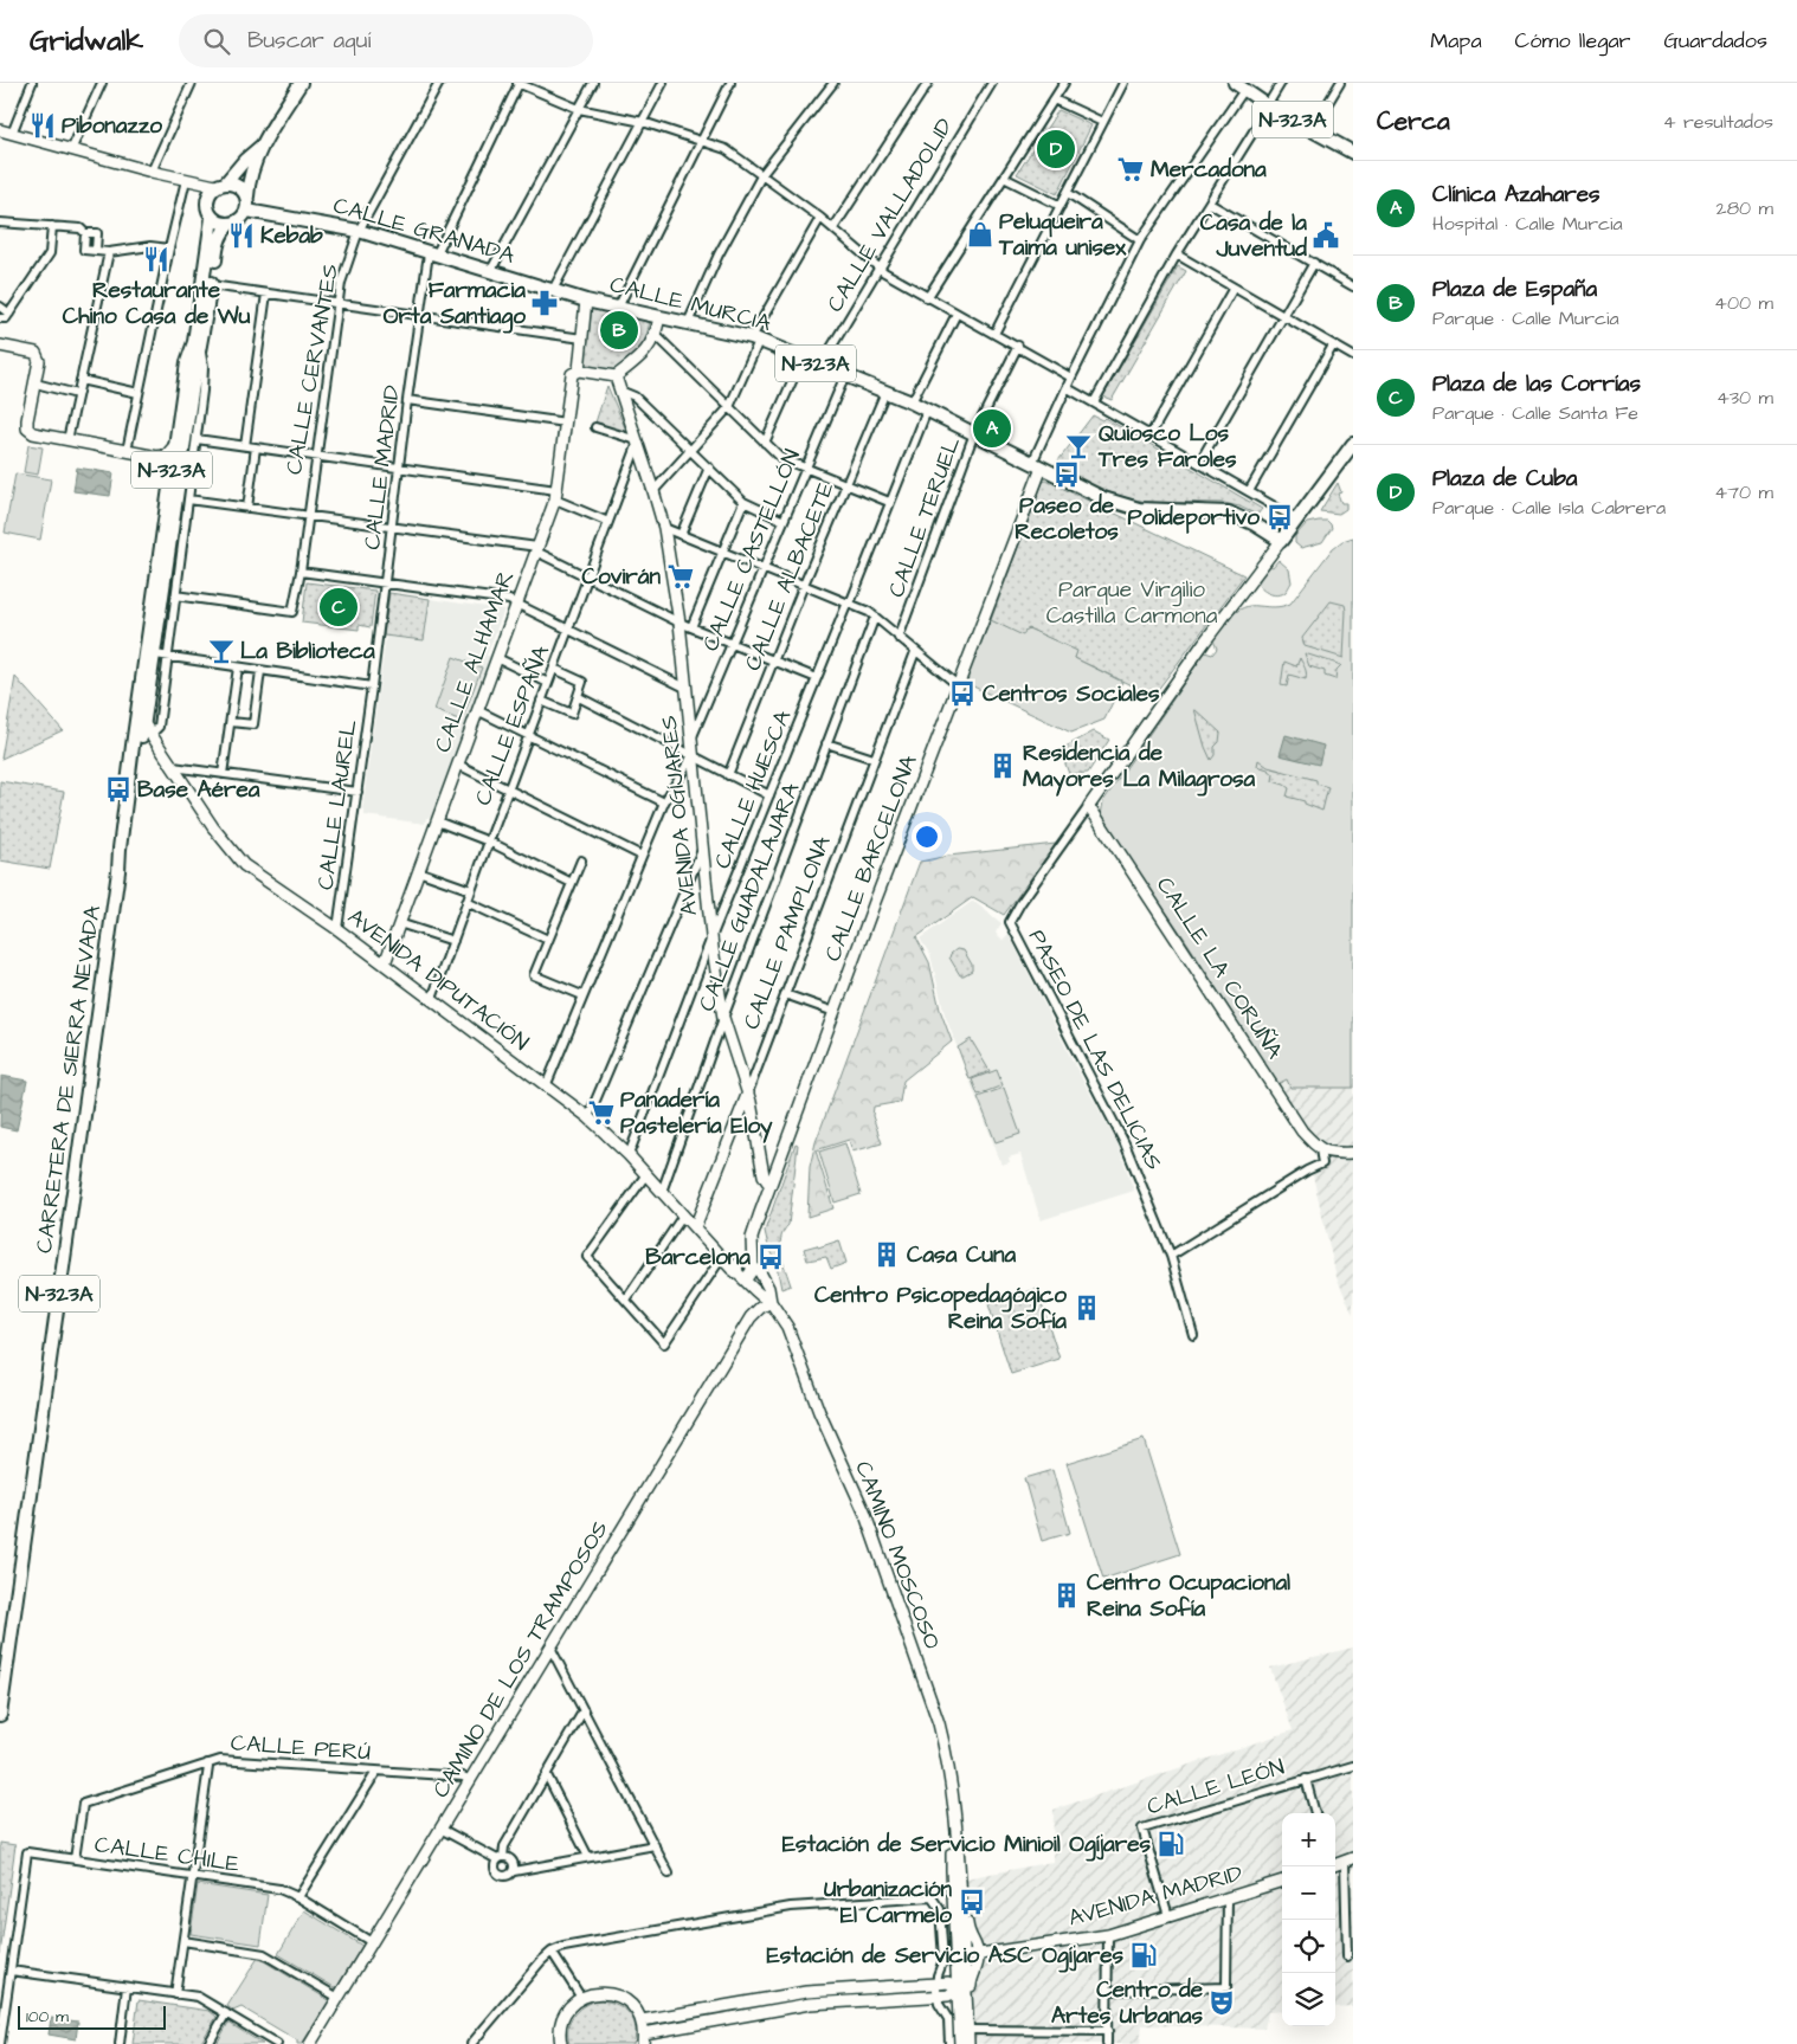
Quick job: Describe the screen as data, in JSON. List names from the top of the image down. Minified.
{"streets":{"main road":["N-323A","CALLE GRANADA","CALLE MURCIA","CARRETERA DE SIERRA NEVADA"],"street":["CALLE VALLADOLID","CALLE CERVANTES","CALLE MADRID","CALLE TERUEL","CALLE CASTELLÓN","CALLE ALBACETE","CALLE ALHAMAR","CALLE ESPAÑA","CALLE HUESCA","CALLE LAUREL","AVENIDA OGÍJARES","CALLE BARCELONA","CALLE GUADALAJARA","CALLE PAMPLONA","CALLE LA CORUÑA","AVENIDA DIPUTACIÓN","PASEO DE LAS DELICIAS","CAMINO MOSCOSO","CAMINO DE LOS TRAMPOSOS","CALLE PERÚ","CALLE LEÓN","CALLE CHILE","AVENIDA MADRID"]},"crossings":[["N-323A","CALLE GRANADA"],["N-323A","CALLE MURCIA"],["N-323A","CALLE BARCELONA"],["N-323A","AVENIDA DIPUTACIÓN"],["N-323A","PASEO DE LAS DELICIAS"],["N-323A","CARRETERA DE SIERRA NEVADA"],["CALLE VALLADOLID","CALLE MURCIA"],["CALLE GRANADA","CALLE MURCIA"],["CALLE GRANADA","CALLE CERVANTES"],["CALLE GRANADA","CALLE MADRID"],["CALLE MURCIA","CALLE TERUEL"],["CALLE MURCIA","CALLE CASTELLÓN"],["CALLE MURCIA","CALLE ALBACETE"],["CALLE MURCIA","CALLE HUESCA"],["CALLE MURCIA","CALLE BARCELONA"],["CALLE MADRID","CALLE LAUREL"],["CALLE CASTELLÓN","AVENIDA OGÍJARES"],["CALLE ALHAMAR","AVENIDA DIPUTACIÓN"],["CALLE ESPAÑA","AVENIDA OGÍJARES"],["CALLE ESPAÑA","AVENIDA DIPUTACIÓN"],["CALLE HUESCA","AVENIDA OGÍJARES"],["CALLE HUESCA","AVENIDA DIPUTACIÓN"],["CALLE LAUREL","AVENIDA DIPUTACIÓN"],["AVENIDA OGÍJARES","CALLE BARCELONA"],["AVENIDA OGÍJARES","CALLE GUADALAJARA"],["AVENIDA OGÍJARES","CALLE PAMPLONA"],["CALLE BARCELONA","CAMINO MOSCOSO"],["CALLE GUADALAJARA","AVENIDA DIPUTACIÓN"],["CALLE PAMPLONA","AVENIDA DIPUTACIÓN"],["CALLE LA CORUÑA","PASEO DE LAS DELICIAS"],["AVENIDA DIPUTACIÓN","CARRETERA DE SIERRA NEVADA"],["AVENIDA DIPUTACIÓN","CAMINO MOSCOSO"],["CAMINO MOSCOSO","CAMINO DE LOS TRAMPOSOS"],["CAMINO MOSCOSO","AVENIDA MADRID"],["CAMINO DE LOS TRAMPOSOS","CALLE PERÚ"],["CAMINO DE LOS TRAMPOSOS","CALLE CHILE"],["CALLE PERÚ","CALLE CHILE"],["CALLE LEÓN","AVENIDA MADRID"]],"parks":["Parque Virgilio Castilla Carmona"],"places":{"restaurant":["Pibonazzo","Kebab","Restaurante Chino Casa de Wu"],"supermarket":["Mercadona","Covirán","Panadería Pastelería Eloy"],"shop":["Peluqueira Taima unisex"],"public building":["Casa de la Juventud"],"pharmacy":["Farmacia Orta Santiago"],"bar":["Quiosco Los Tres Faroles","La Biblioteca"],"bus stop":["Paseo de Recoletos","Polideportivo","Centros Sociales","Base Aérea","Barcelona","Urbanización El Carmelo"],"building":["Residencia de Mayores La Milagrosa","Casa Cuna","Centro Psicopedagógico Reina Sofía","Centro Ocupacional Reina Sofía"],"fuel station":["Estación de Servicio Minioil Ogíjares","Estación de Servicio ASC Ogíjares"],"theatre":["Centro de Artes Urbanas"]},"scale_bar":"100 m","page":{"header":"Gridwalk","search":"Buscar aquí","nav":["Mapa","Cómo llegar","Guardados"],"heading":["Cerca","4 resultados"],"pins":["D","B","A","C"],"list":[{"mark":"A","name":"Clínica Azahares","note":"Hospital · Calle Murcia","value":"280 m"},{"mark":"B","name":"Plaza de España","note":"Parque · Calle Murcia","value":"400 m"},{"mark":"C","name":"Plaza de las Corrías","note":"Parque · Calle Santa Fe","value":"430 m"},{"mark":"D","name":"Plaza de Cuba","note":"Parque · Calle Isla Cabrera","value":"470 m"}],"map_buttons":["+","−"],"scale":"100 m"}}
